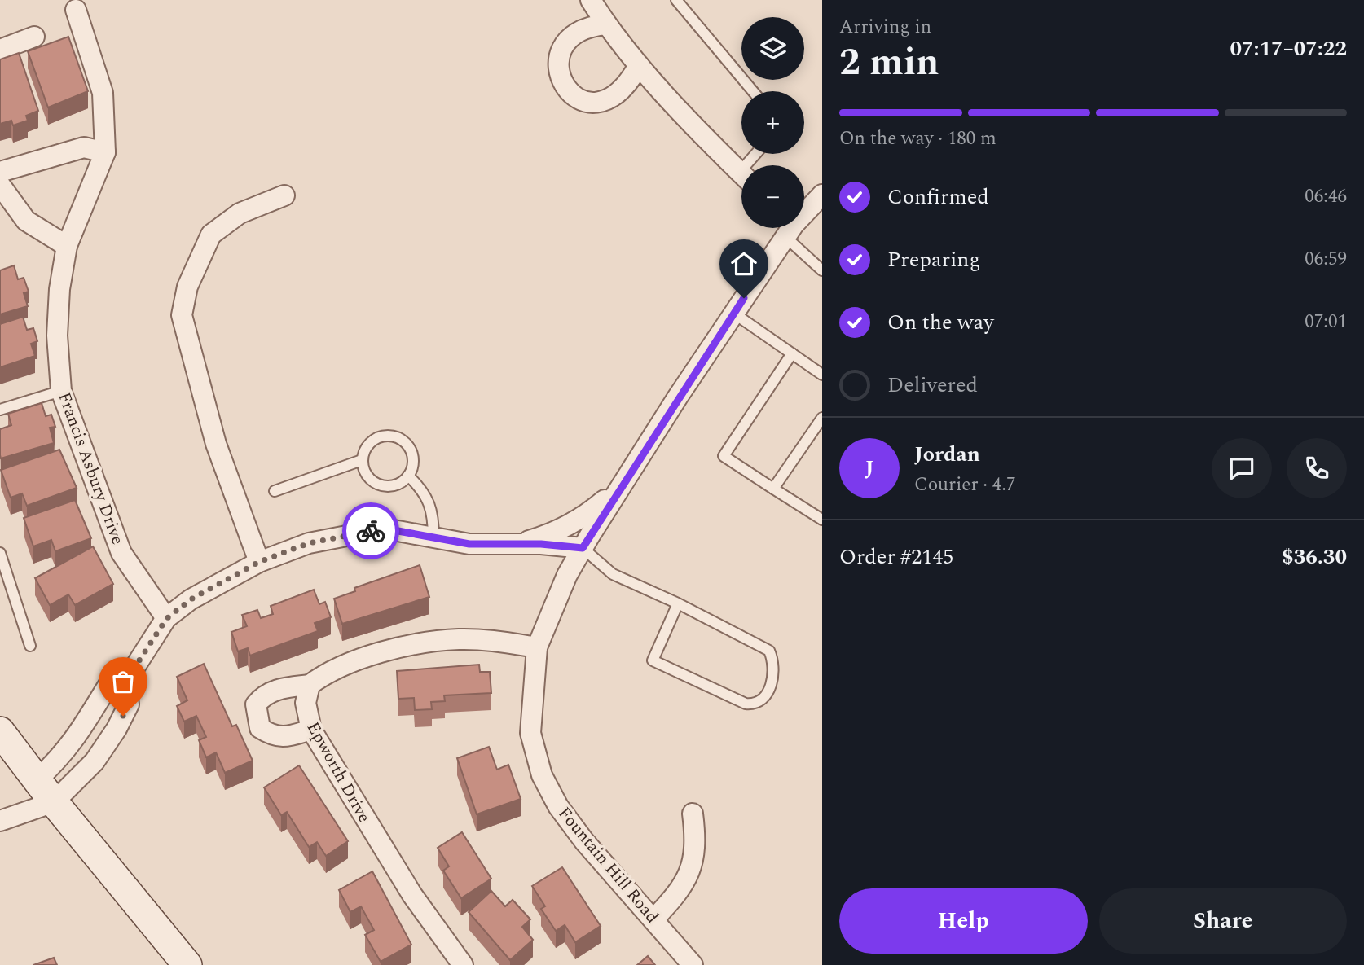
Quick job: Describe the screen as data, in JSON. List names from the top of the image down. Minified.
{"streets":{"street":["Francis Asbury Drive","Epworth Drive","Fountain Hill Road"]},"page":{"heading":["2 min","Arriving in","07:17–07:22"],"panel":["Jordan","Courier · 4.7","Order #2145","$36.30"],"map_buttons":["+","−"],"bar":"On the way · 180 m","list":[["Confirmed","06:46"],["Preparing","06:59"],["On the way","07:01"],"Delivered"],"round":"J","buttons":["Help","Share"]}}
